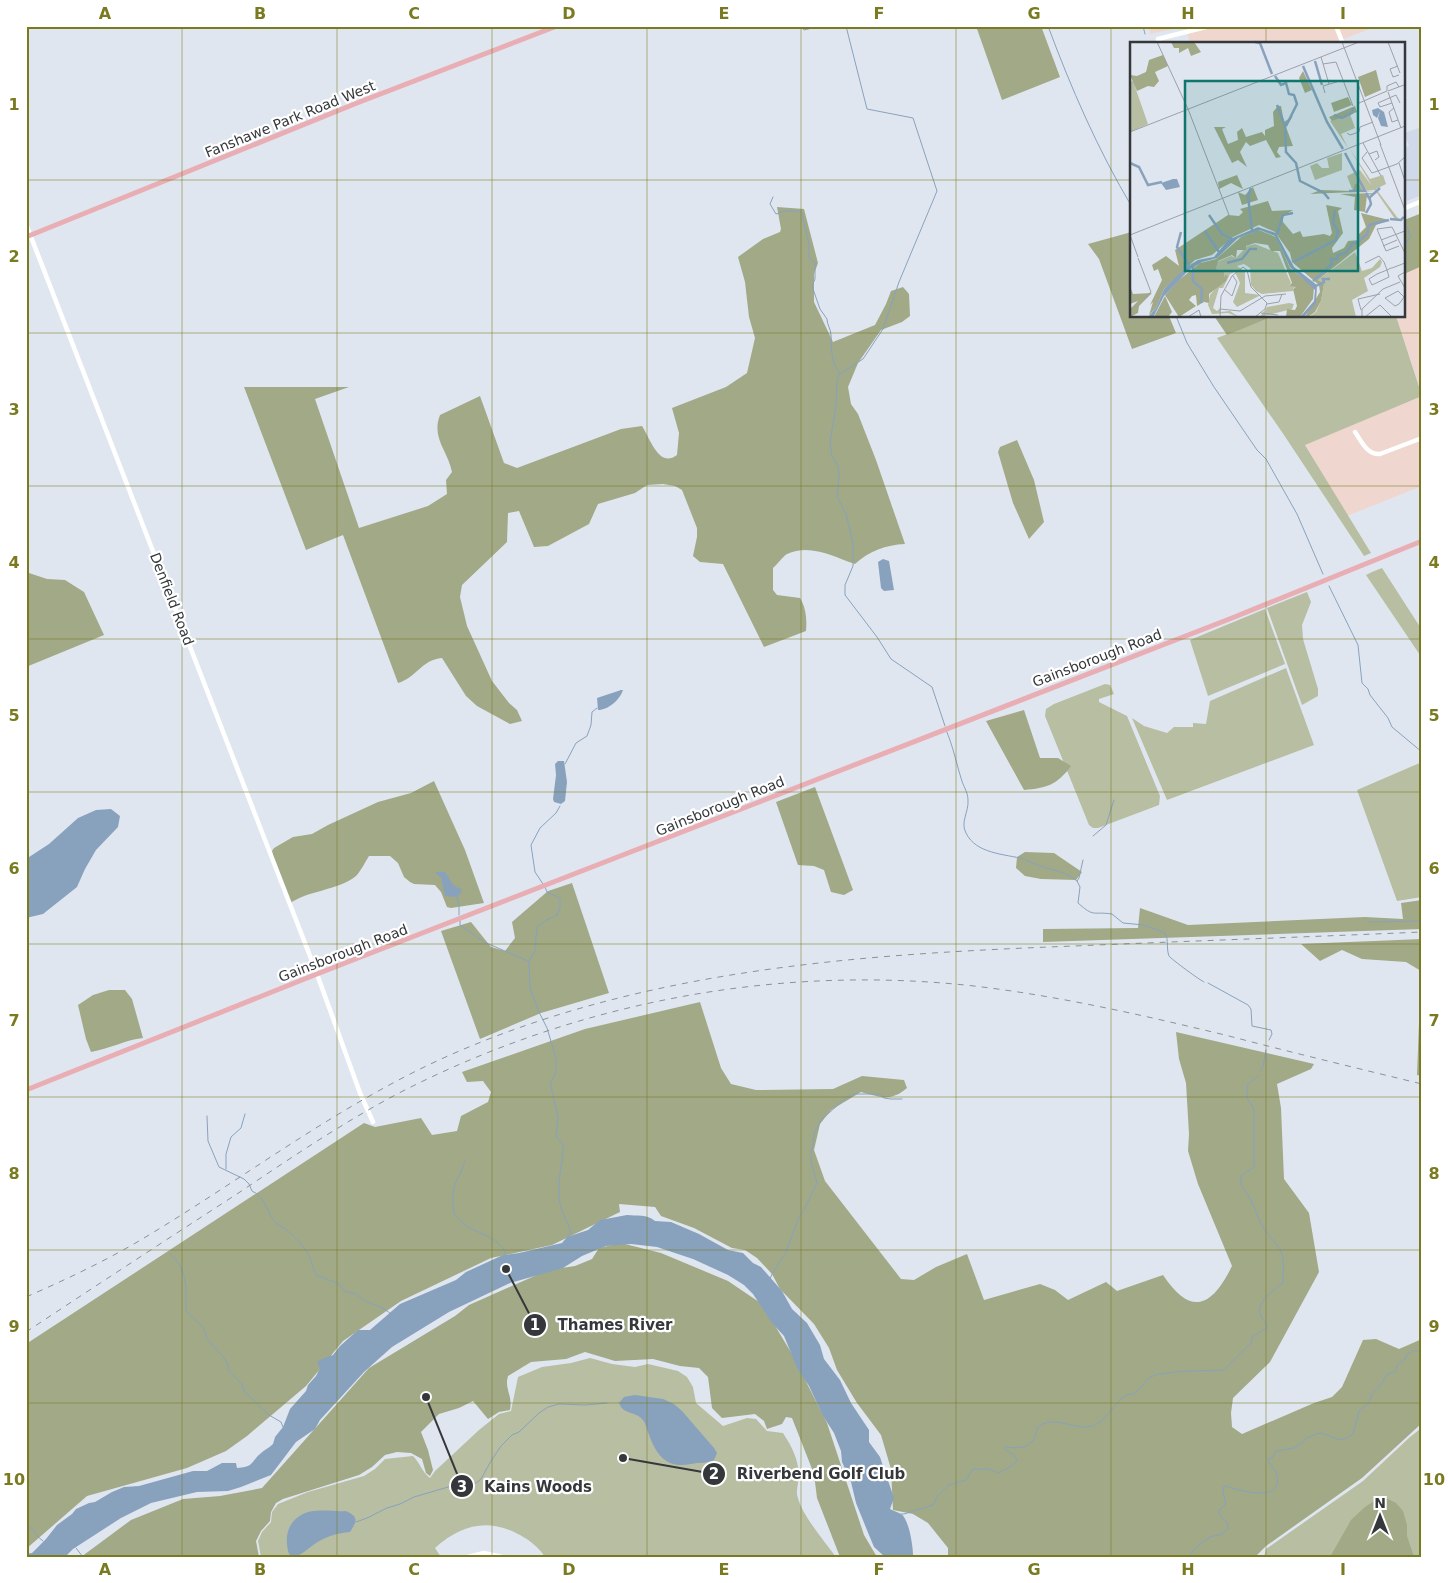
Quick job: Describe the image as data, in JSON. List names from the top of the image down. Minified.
{"streets":{"main road":["Fanshawe Park Road West","Gainsborough Road"],"street":["Denfield Road"]},"crossings":[["Fanshawe Park Road West","Denfield Road"],["Denfield Road","Gainsborough Road"]],"places":["Thames River","Kains Woods","Riverbend Golf Club"],"north":"top","grid":{"columns":["A","B","C","D","E","F","G","H","I"],"rows":["1","2","3","4","5","6","7","8","9","10"]}}
